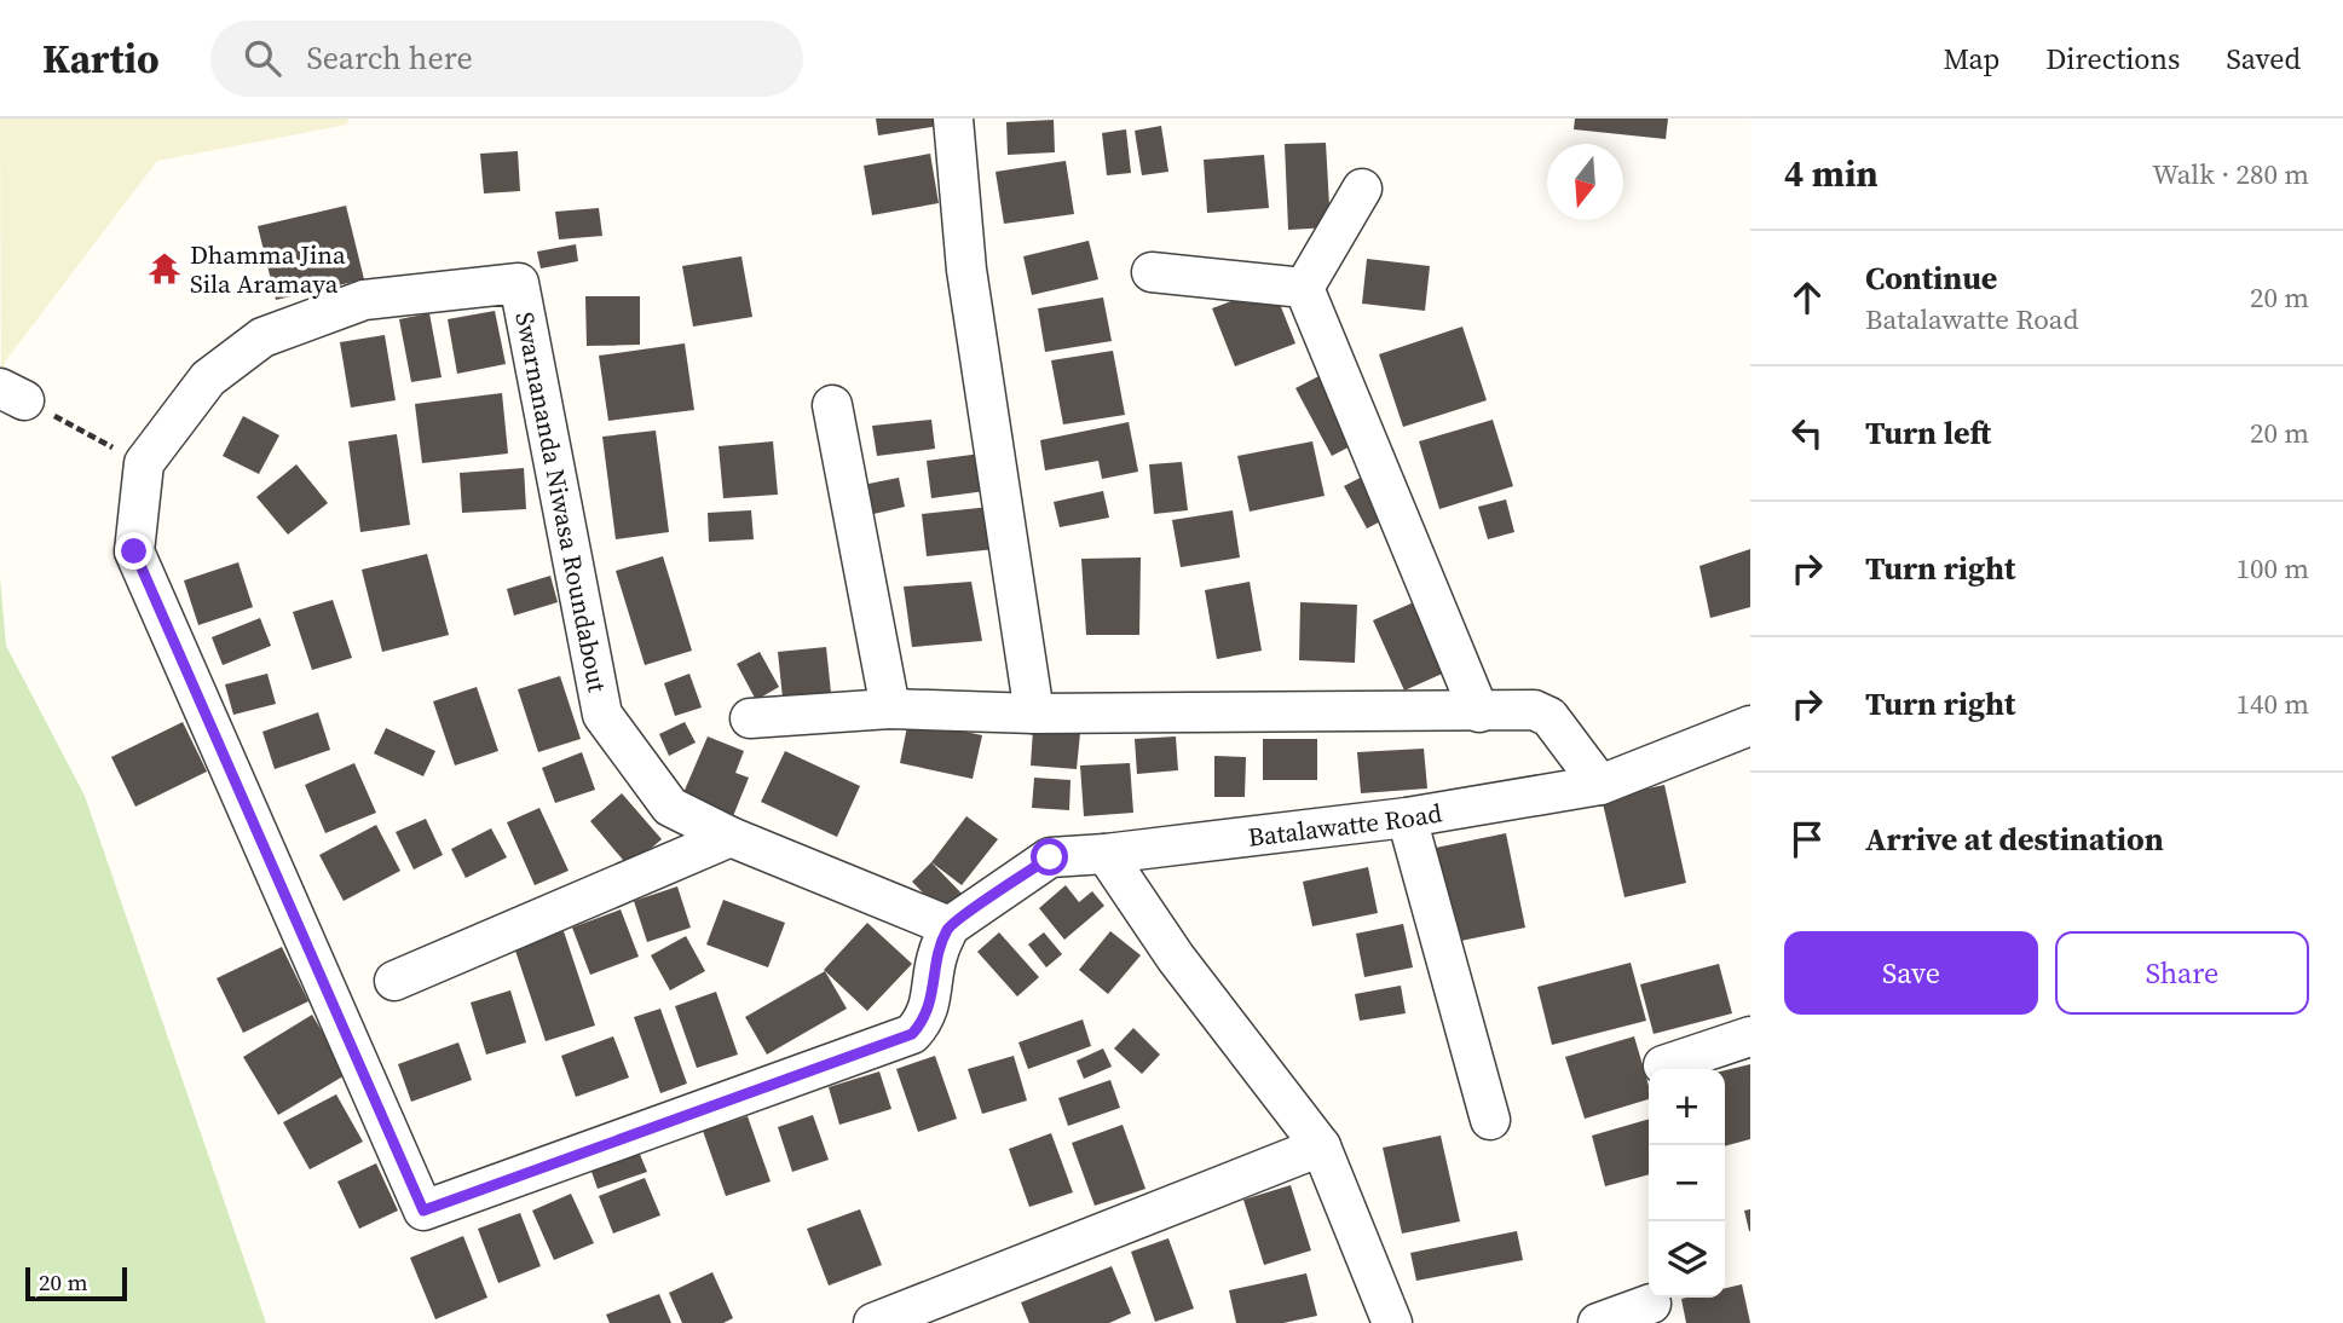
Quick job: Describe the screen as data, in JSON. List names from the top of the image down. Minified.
{"streets":{"street":["Swarnananda Niwasa Roundabout","Batalawatte Road"]},"crossings":[["Swarnananda Niwasa Roundabout","Batalawatte Road"]],"places":{"temple":["Dhamma Jina Sila Aramaya"]},"scale_bar":"20 m","north":"bottom","page":{"header":"Kartio","search":"Search here","nav":["Map","Directions","Saved"],"heading":["4 min","Walk · 280 m"],"list":[["Continue","Batalawatte Road","20 m"],["Turn left","20 m"],["Turn right","100 m"],["Turn right","140 m"],"Arrive at destination"],"buttons":["Save","Share"],"map_buttons":["+","−"],"scale":"20 m"}}
